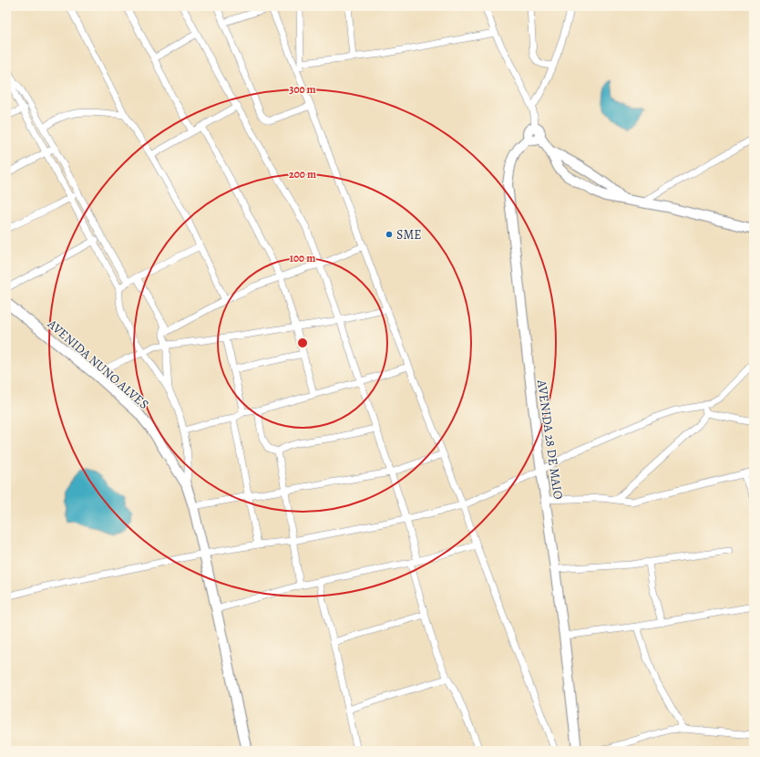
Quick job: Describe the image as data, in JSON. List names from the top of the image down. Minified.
{"streets":{"street":["AVENIDA NUNO ALVES","AVENIDA 28 DE MAIO"]},"places":["SME"],"rings":["300 m","200 m","100 m"]}
